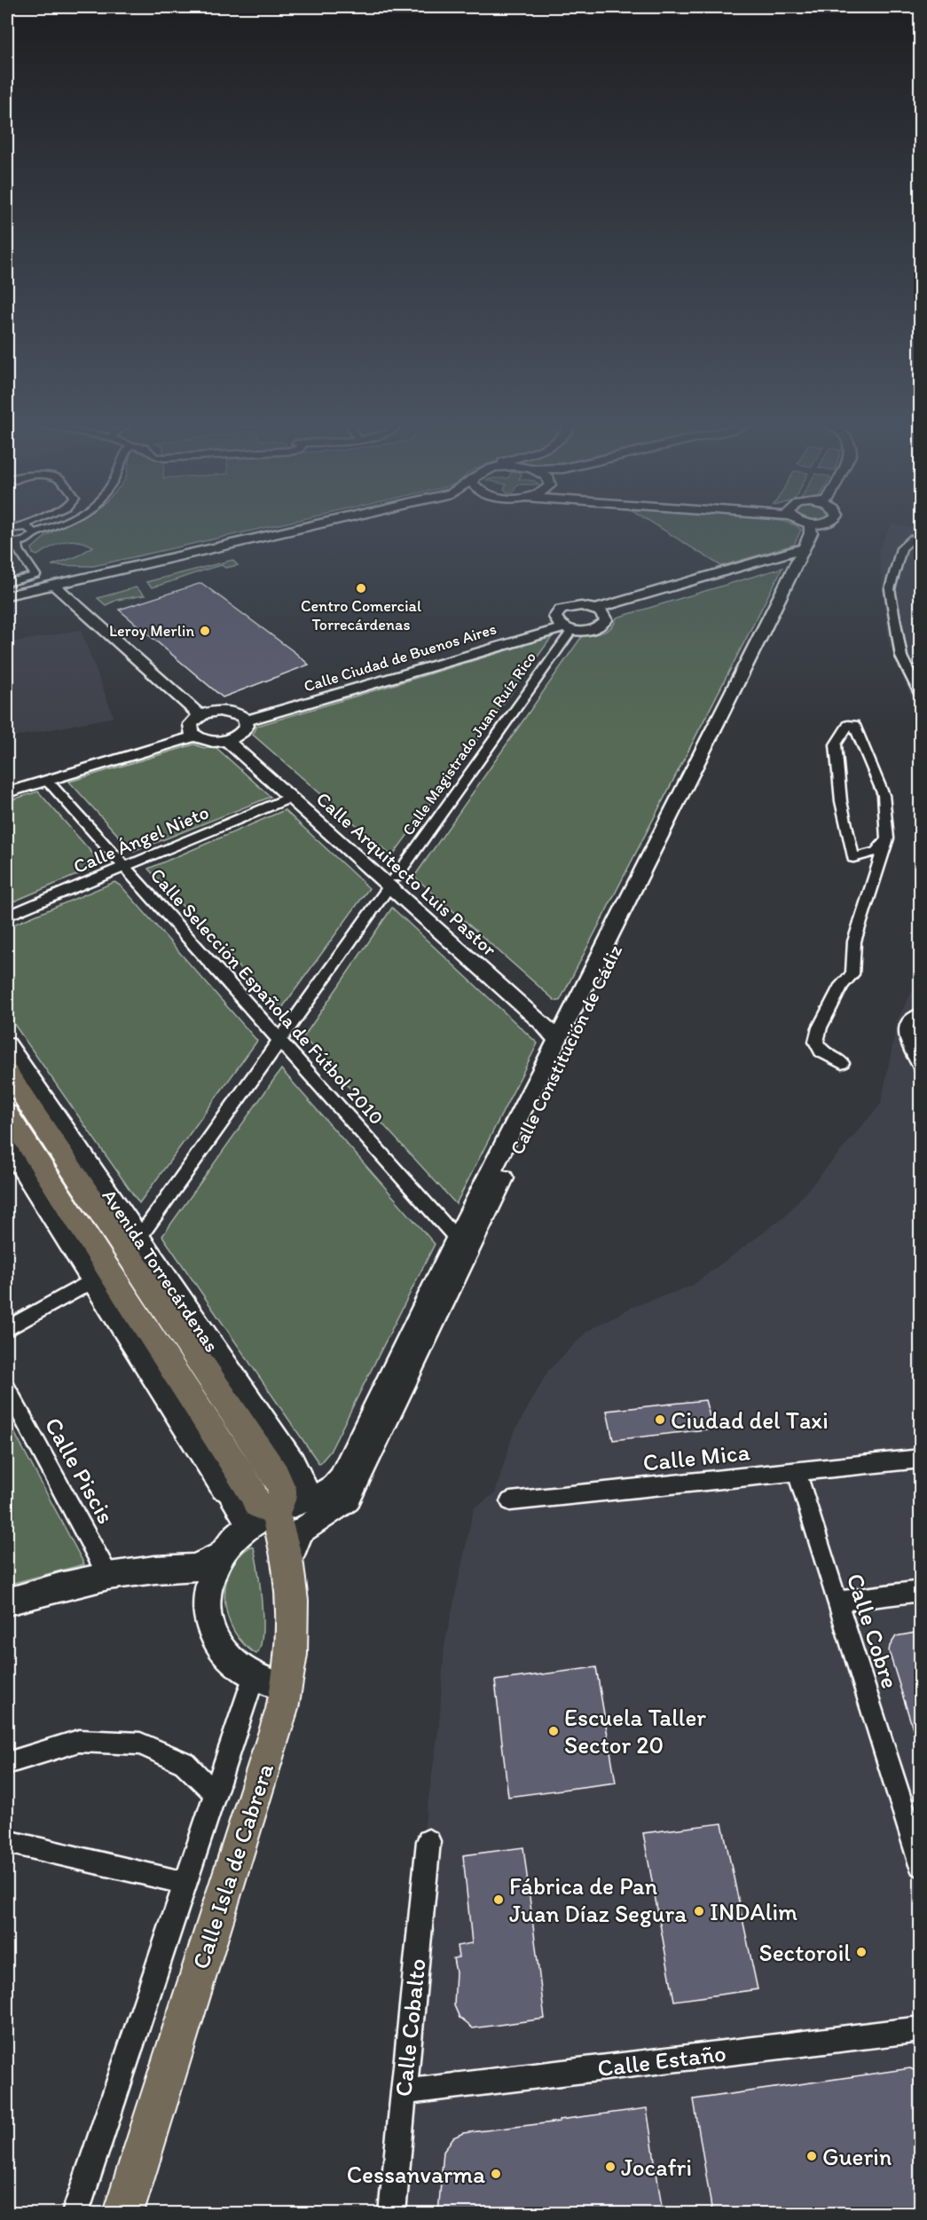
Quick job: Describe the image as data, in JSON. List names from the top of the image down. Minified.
{"streets":{"main road":["Avenida Torrecárdenas","Calle Isla de Cabrera"],"street":["Calle Ciudad de Buenos Aires","Calle Magistrado Juan Ruíz Rico","Calle Ángel Nieto","Calle Arquitecto Luis Pastor","Calle Selección Española de Fútbol 2010","Calle Constitución de Cádiz","Calle Mica","Calle Piscis","Calle Cobre","Calle Cobalto","Calle Estaño"]},"crossings":[["Calle Ciudad de Buenos Aires","Calle Magistrado Juan Ruíz Rico"],["Calle Ciudad de Buenos Aires","Calle Constitución de Cádiz"],["Calle Magistrado Juan Ruíz Rico","Calle Arquitecto Luis Pastor"],["Calle Magistrado Juan Ruíz Rico","Calle Selección Española de Fútbol 2010"],["Calle Magistrado Juan Ruíz Rico","Avenida Torrecárdenas"],["Calle Ángel Nieto","Calle Arquitecto Luis Pastor"],["Calle Ángel Nieto","Calle Selección Española de Fútbol 2010"],["Calle Arquitecto Luis Pastor","Calle Constitución de Cádiz"],["Calle Selección Española de Fútbol 2010","Calle Constitución de Cádiz"],["Calle Constitución de Cádiz","Avenida Torrecárdenas"],["Calle Constitución de Cádiz","Calle Isla de Cabrera"],["Avenida Torrecárdenas","Calle Isla de Cabrera"],["Calle Mica","Calle Cobre"],["Calle Cobalto","Calle Estaño"]],"places":["Centro Comercial Torrecárdenas","Leroy Merlin","Ciudad del Taxi","Escuela Taller Sector 20","Fábrica de Pan Juan Díaz Segura","INDAlim","Sectoroil","Guerin","Jocafri","Cessanvarma"]}
